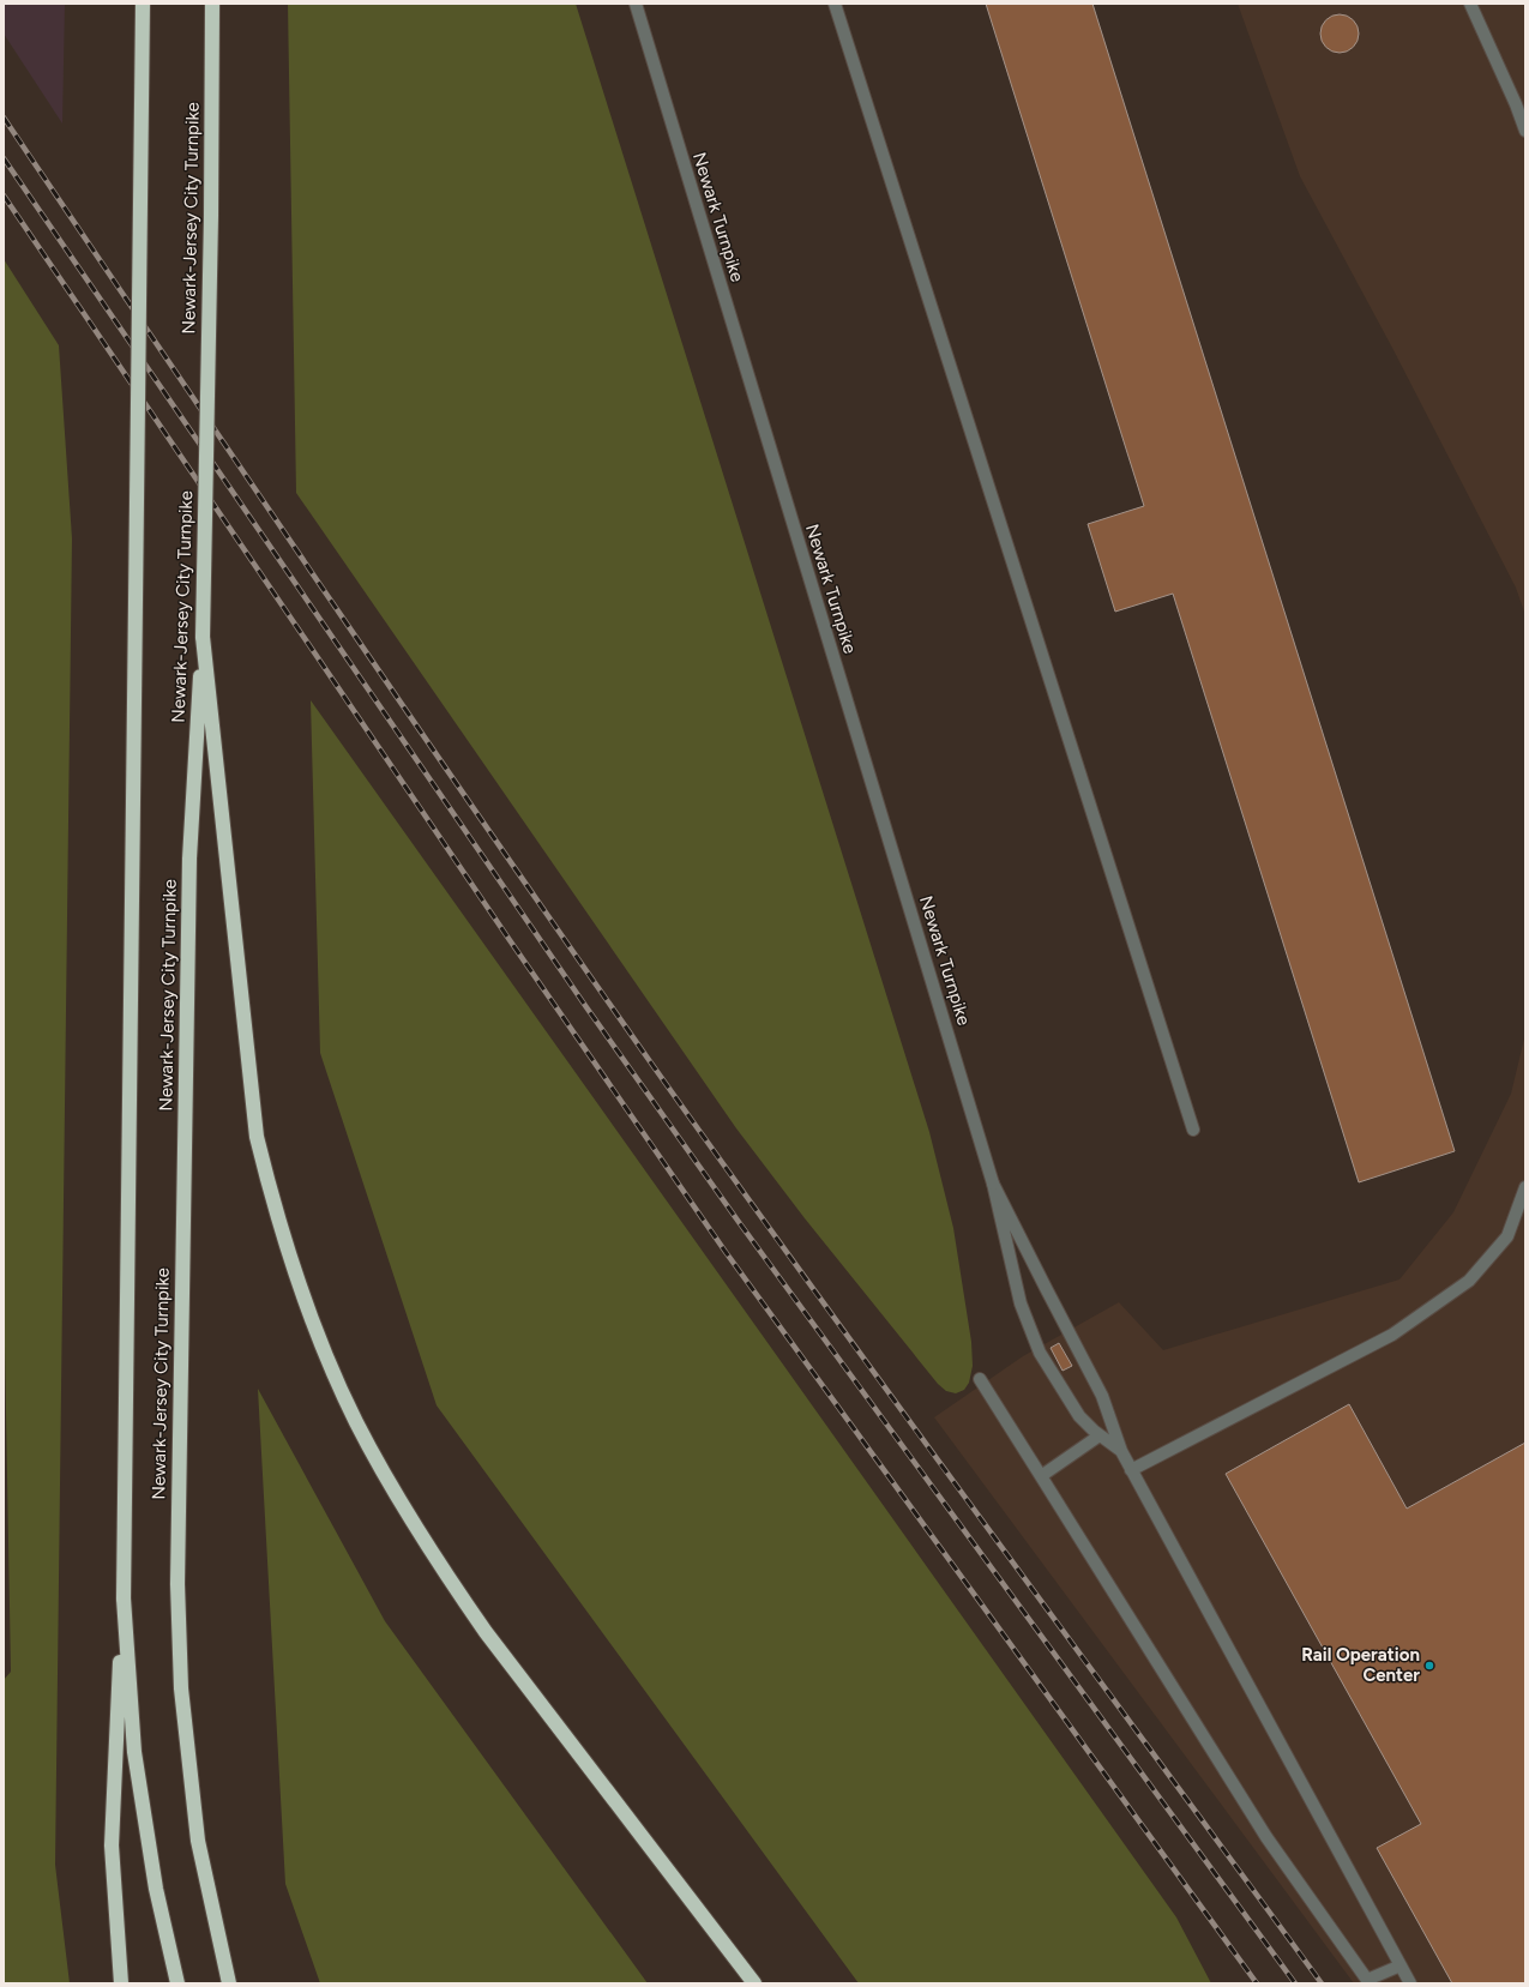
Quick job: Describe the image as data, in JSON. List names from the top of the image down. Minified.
{"streets":{"highway":["Newark-Jersey City Turnpike"],"street":["Newark Turnpike"]},"places":["Rail Operation Center"]}
